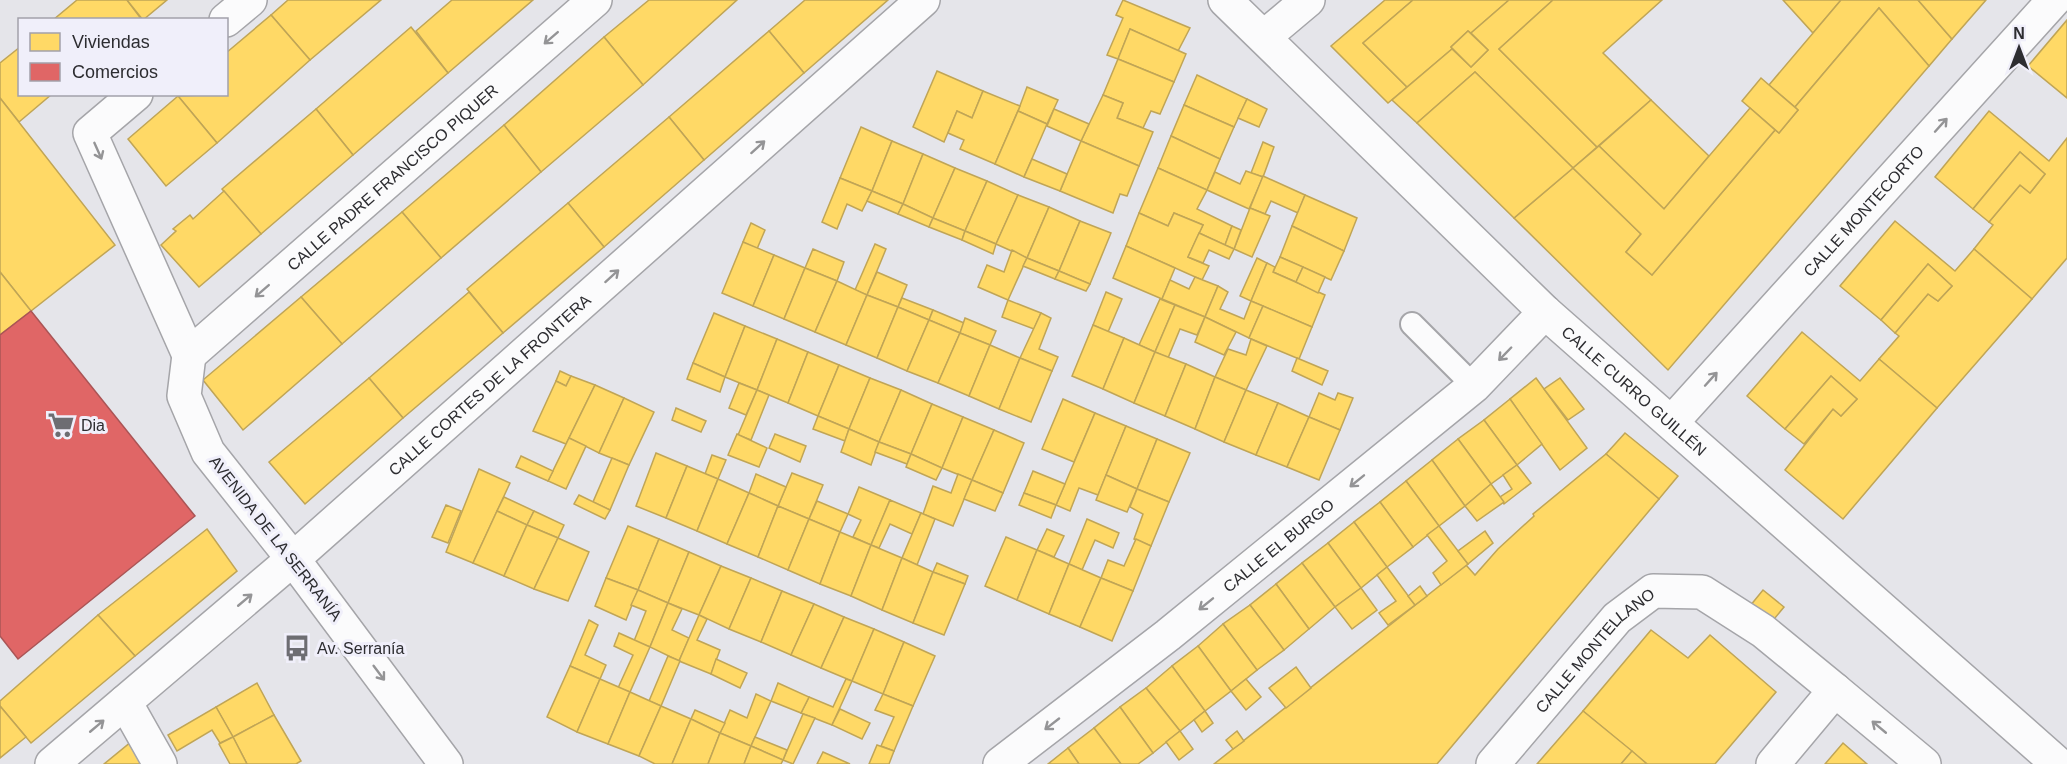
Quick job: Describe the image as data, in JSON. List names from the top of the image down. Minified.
{"streets":{"street":["CALLE PADRE FRANCISCO PIQUER","CALLE MONTECORTO","CALLE CORTES DE LA FRONTERA","CALLE CURRO GUILLÉN","AVENIDA DE LA SERRANÍA","CALLE EL BURGO","CALLE MONTELLANO"]},"crossings":[["CALLE PADRE FRANCISCO PIQUER","AVENIDA DE LA SERRANÍA"],["CALLE MONTECORTO","CALLE CURRO GUILLÉN"],["CALLE CORTES DE LA FRONTERA","AVENIDA DE LA SERRANÍA"],["CALLE CURRO GUILLÉN","CALLE EL BURGO"]],"one_way":["CALLE PADRE FRANCISCO PIQUER","CALLE MONTECORTO","CALLE CORTES DE LA FRONTERA","AVENIDA DE LA SERRANÍA","CALLE EL BURGO"],"places":{"supermarket":["Dia"],"bus stop":["Av. Serranía"]},"legend":["Viviendas","Comercios"],"north":"top"}
